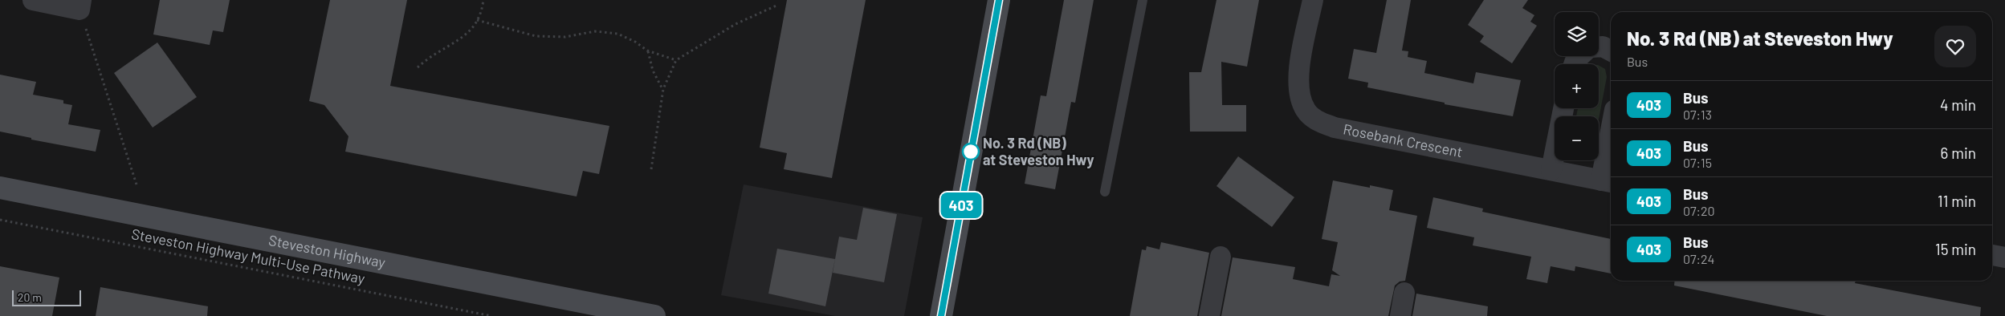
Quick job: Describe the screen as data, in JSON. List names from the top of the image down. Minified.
{"streets":{"main road":["Steveston Highway"],"street":["Rosebank Crescent"],"path":["Steveston Highway Multi-Use Pathway"]},"places":["No. 3 Rd (NB) at Steveston Hwy"],"lines":["bus line 403"],"scale_bar":"20 m","page":{"on_map":"403","map_buttons":["+","−"],"heading":["No. 3 Rd (NB) at Steveston Hwy","Bus"],"list":[{"mark":"403","name":"Bus","note":"07:13","value":"4 min"},{"mark":"403","name":"Bus","note":"07:15","value":"6 min"},{"mark":"403","name":"Bus","note":"07:20","value":"11 min"},{"mark":"403","name":"Bus","note":"07:24","value":"15 min"}],"scale":"20 m"}}
